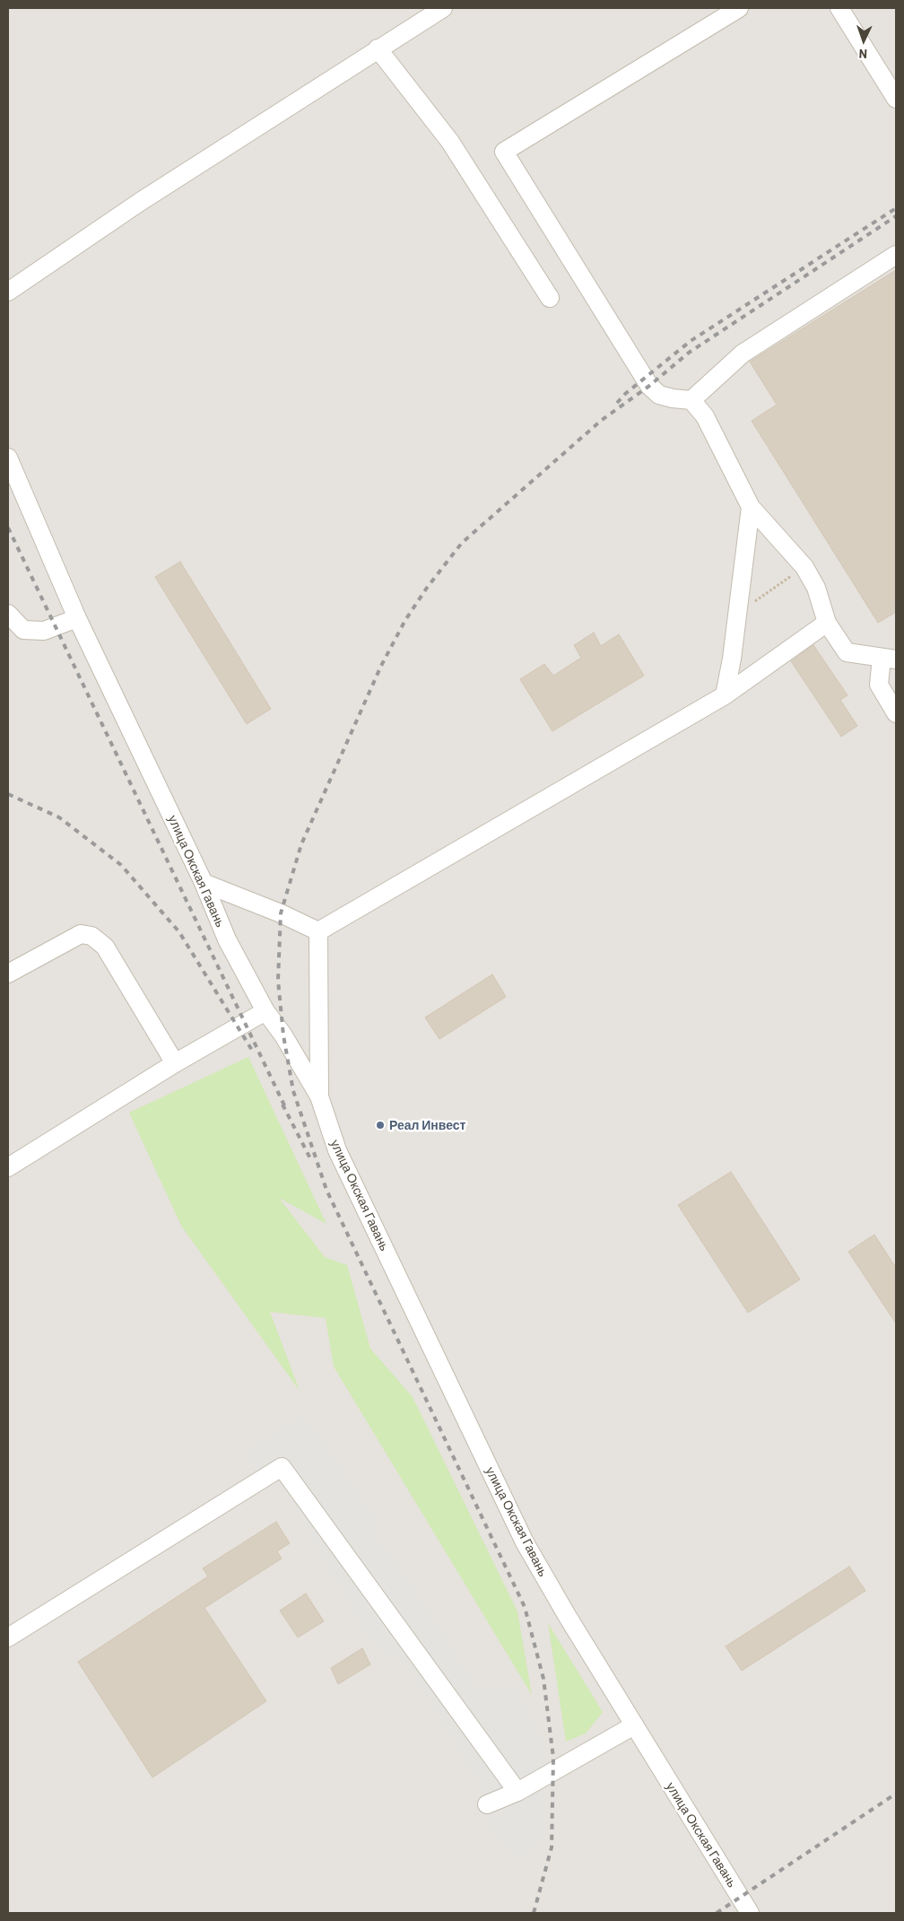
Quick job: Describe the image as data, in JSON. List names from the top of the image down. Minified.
{"streets":{"street":["улица Окская Гавань"]},"places":["Реал Инвест"],"north":"bottom"}
